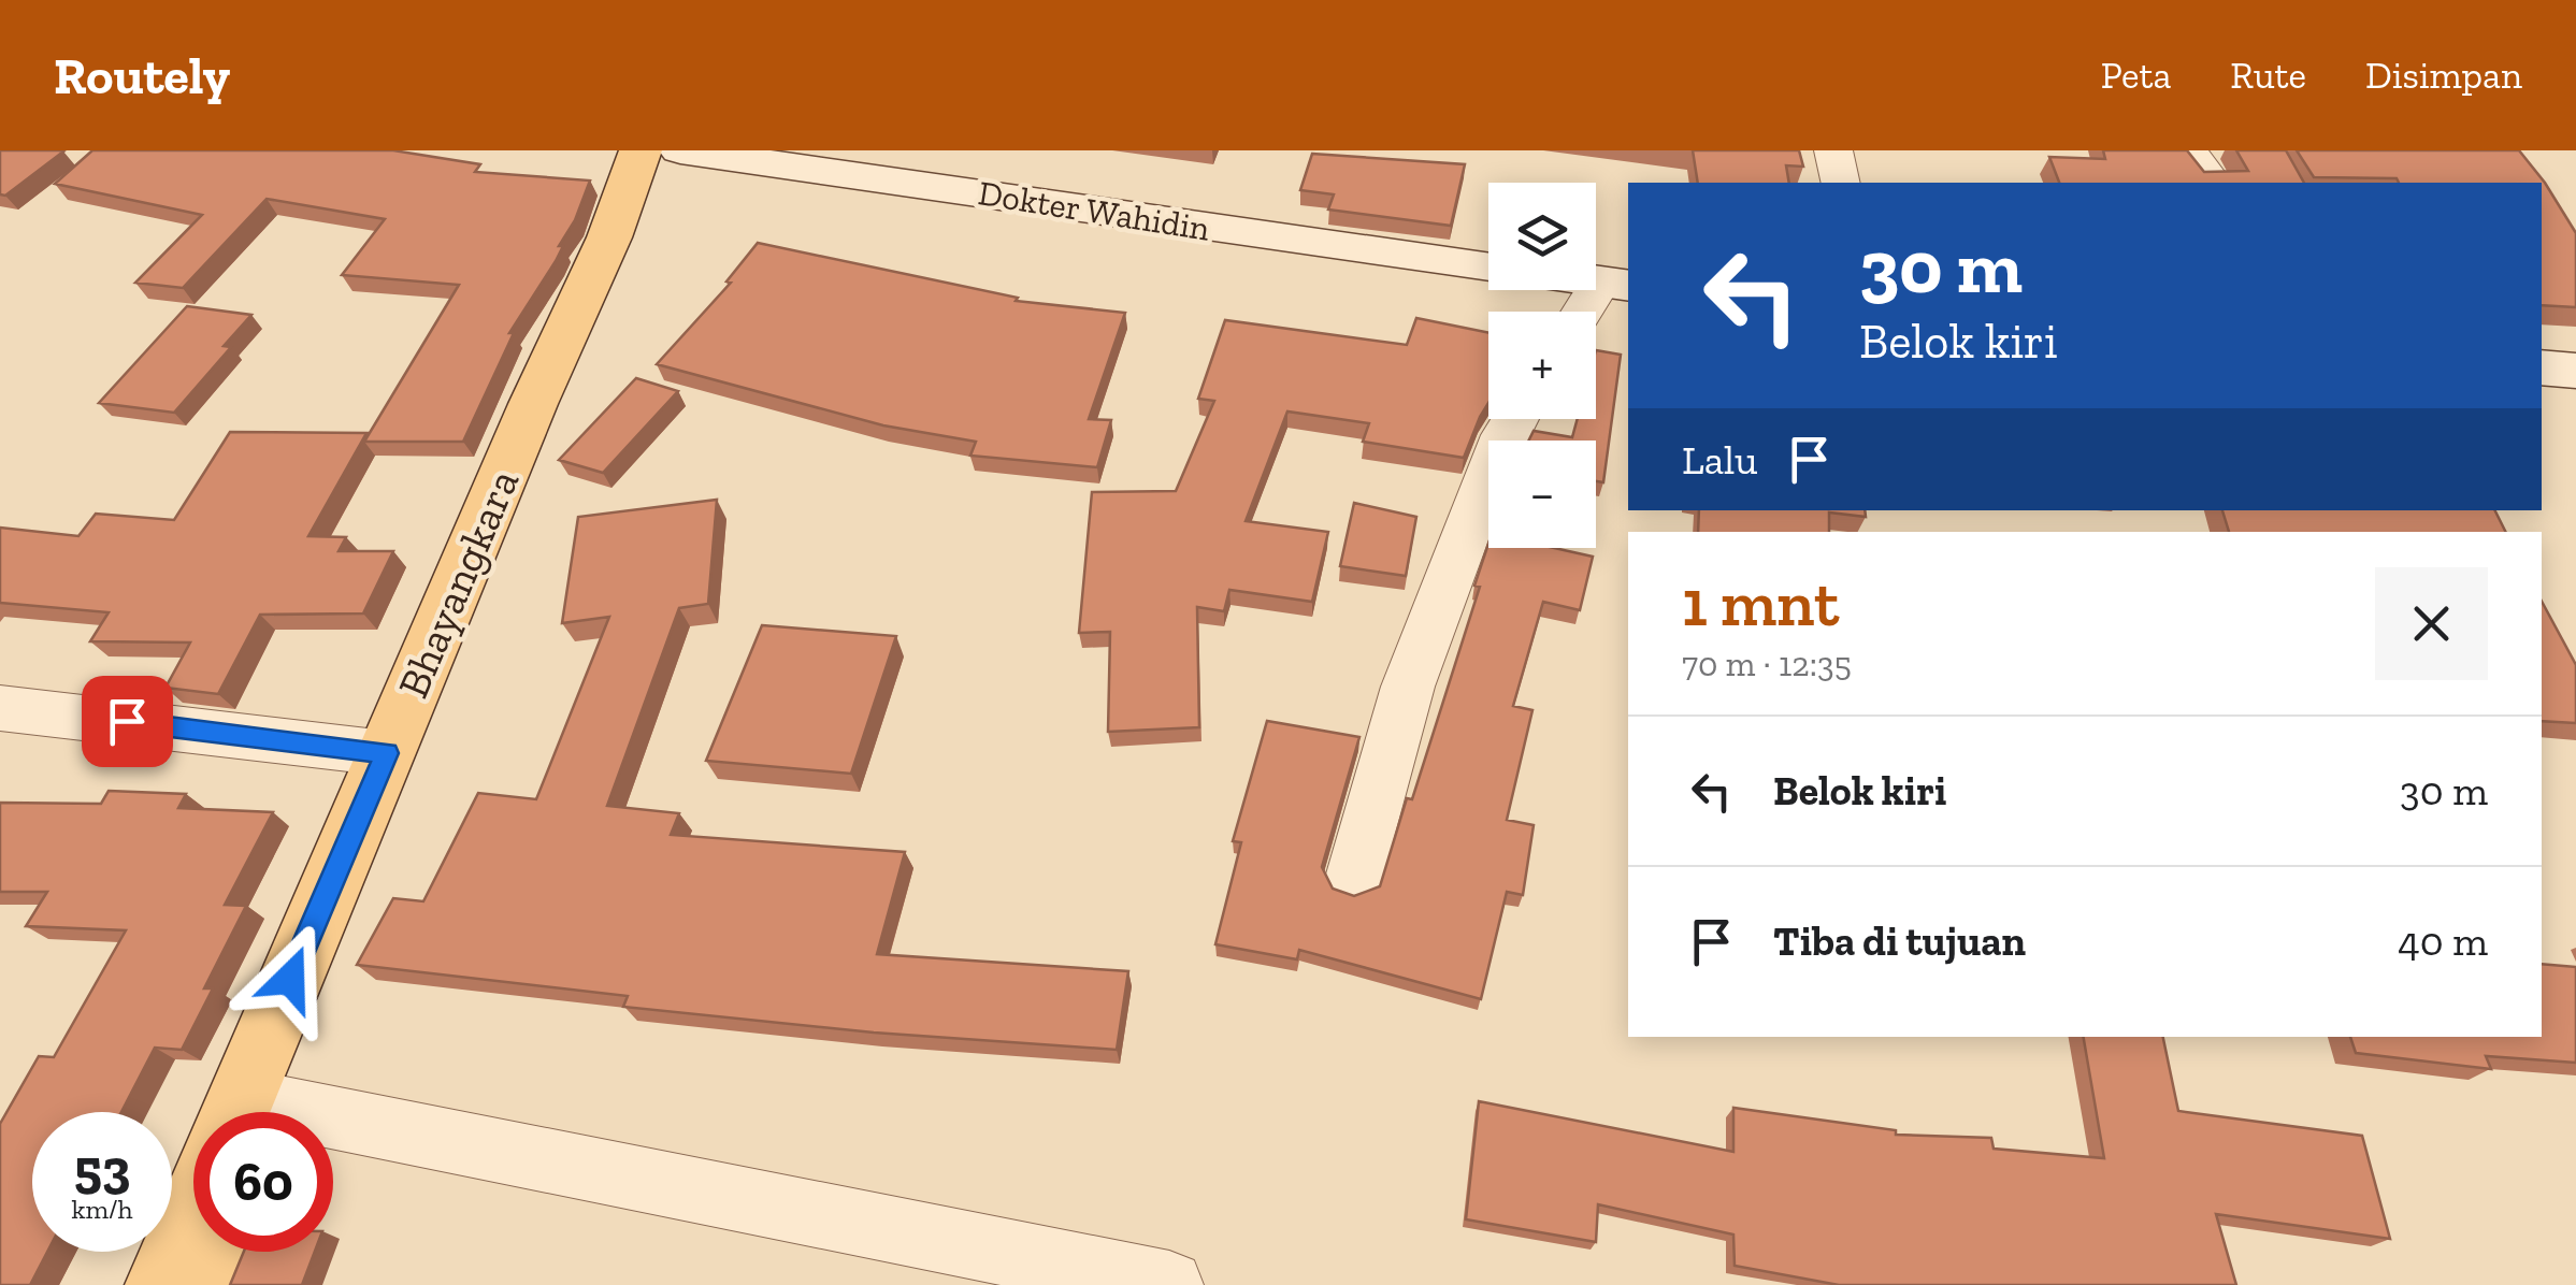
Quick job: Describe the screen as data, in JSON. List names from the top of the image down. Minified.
{"streets":{"main road":["Bhayangkara"],"street":["Dokter Wahidin"]},"crossings":[["Dokter Wahidin","Bhayangkara"]],"page":{"header":"Routely","nav":["Peta","Rute","Disimpan"],"map_buttons":["+","−"],"turn":["30 m","Belok kiri"],"then":"Lalu","heading":["1 mnt","70 m · 12:35"],"list":[{"name":"Belok kiri","value":"30 m"},{"name":"Tiba di tujuan","value":"40 m"}],"speed":"53 km/h","limit":"60"}}
